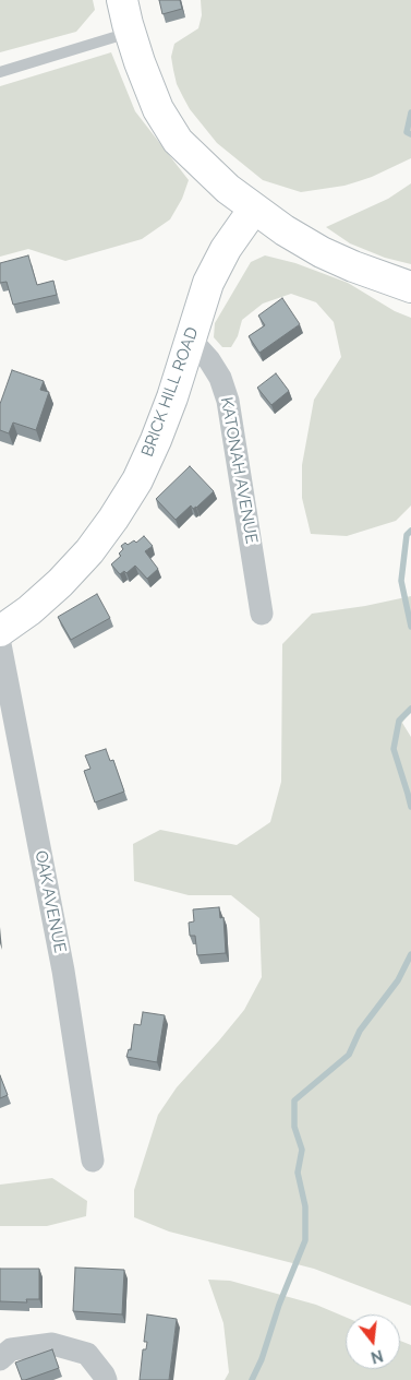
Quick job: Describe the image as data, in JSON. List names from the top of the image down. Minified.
{"streets":{"main road":["BRICK HILL ROAD"],"street":["KATONAH AVENUE","OAK AVENUE"]},"crossings":[["BRICK HILL ROAD","KATONAH AVENUE"]],"north":"bottom"}
